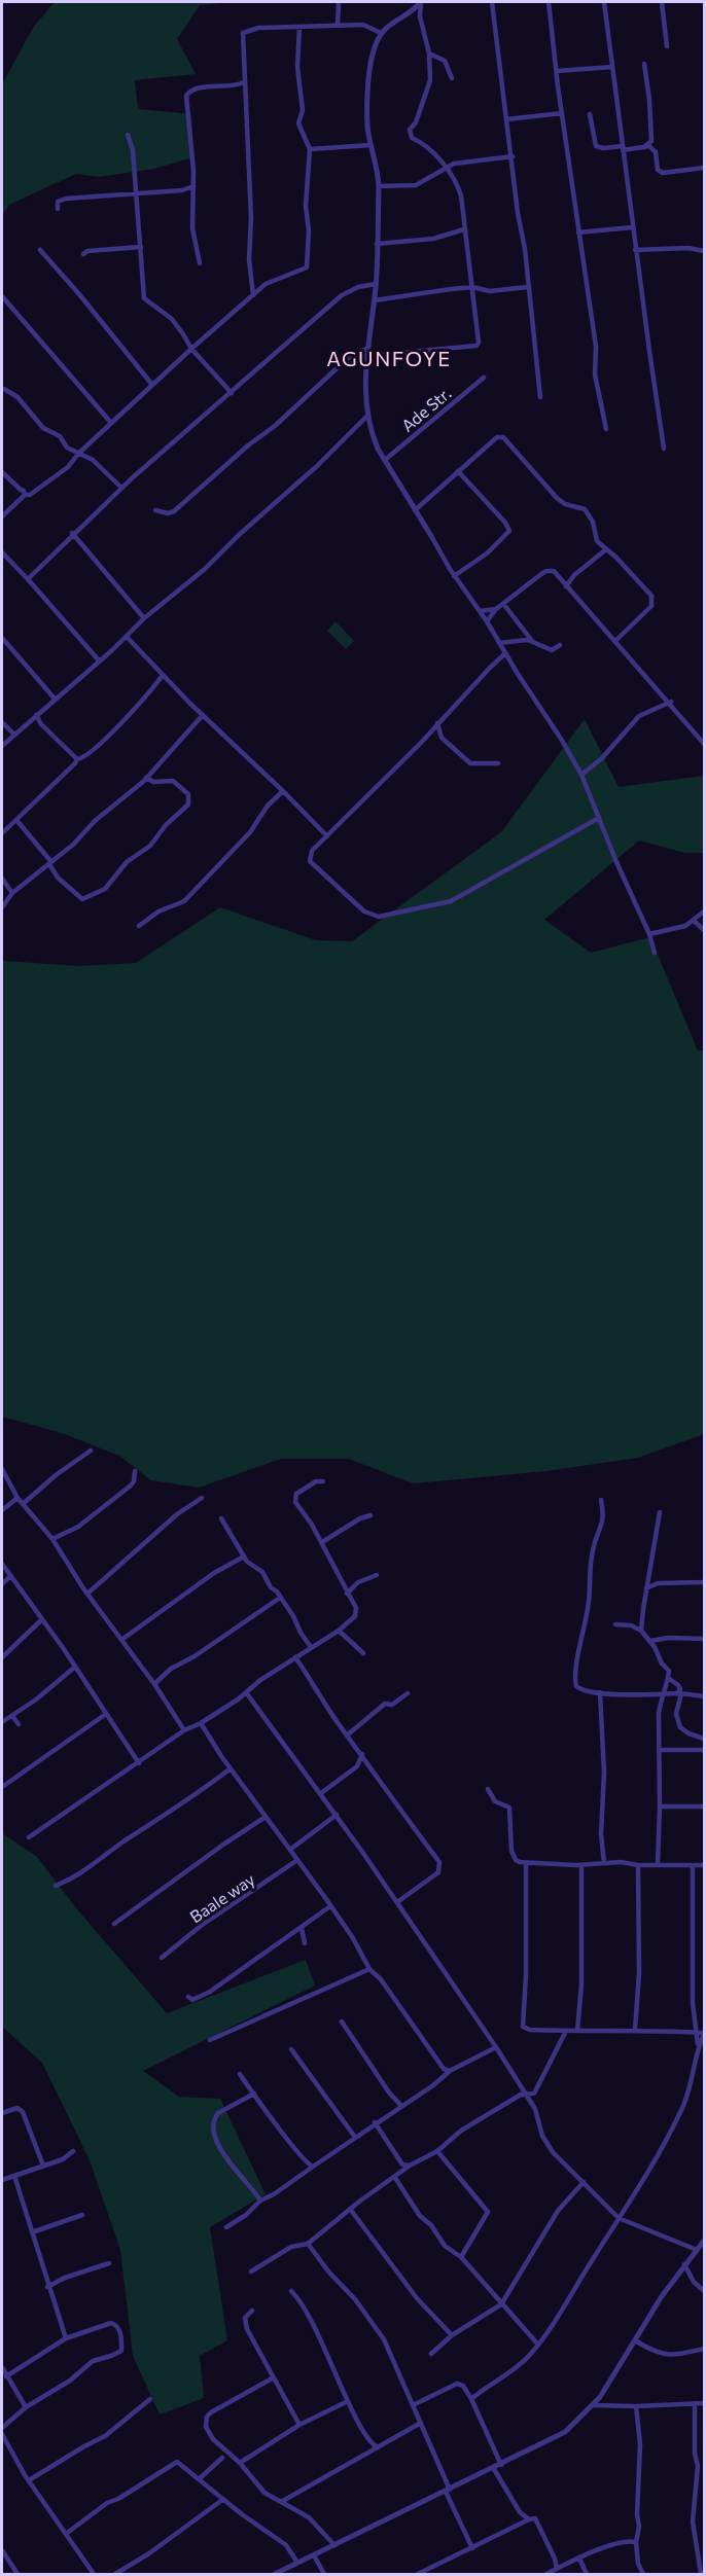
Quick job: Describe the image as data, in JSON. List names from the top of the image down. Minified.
{"streets":{"street":["Ade Str.","Baale way"]},"districts":["AGUNFOYE"]}
